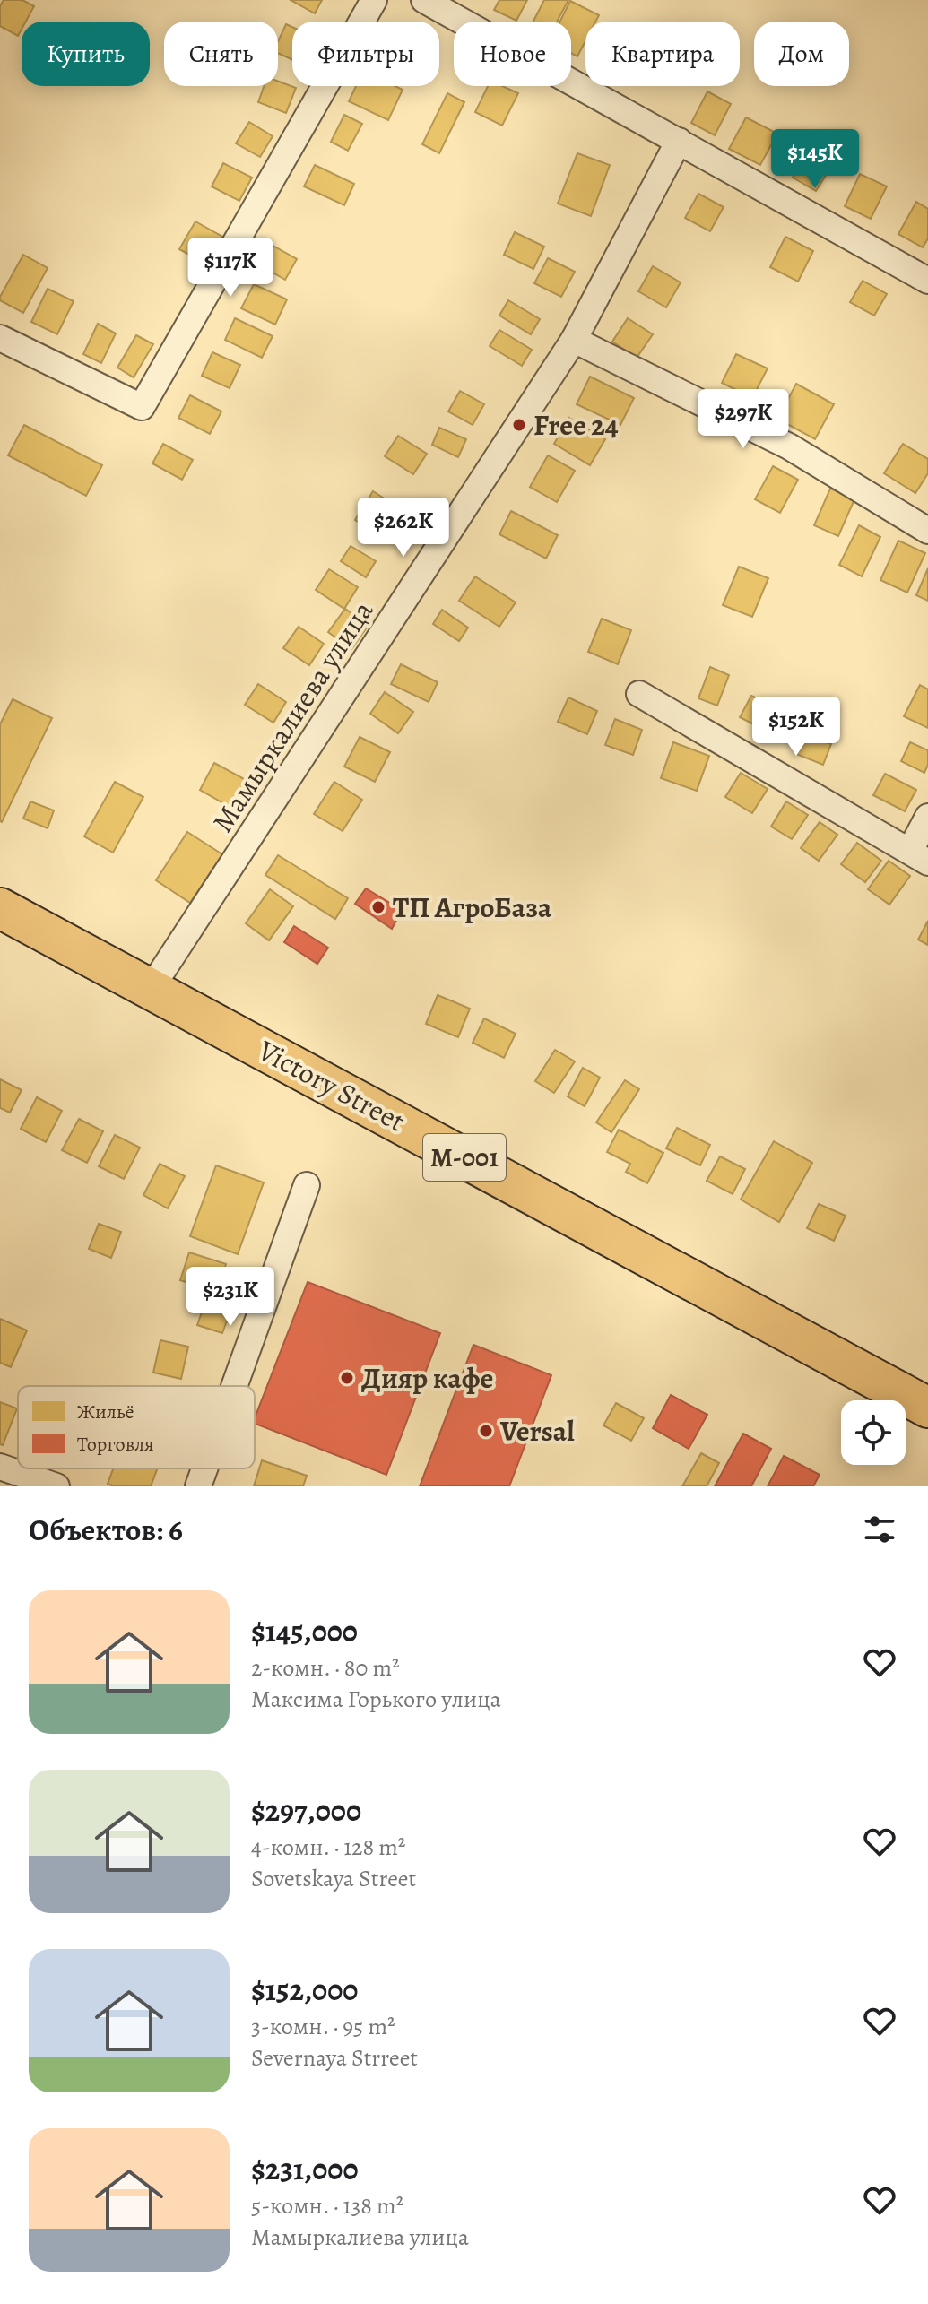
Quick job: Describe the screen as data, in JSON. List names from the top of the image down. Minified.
{"streets":{"main road":["Victory Street","М-001"],"street":["Мамыркалиева улица"]},"crossings":[["Мамыркалиева улица","Victory Street"]],"places":["Free 24","ТП АгроБаза","Дияр кафе","Versal"],"legend":["Жильё","Торговля"],"page":{"chip":["Купить","Снять","Фильтры","Новое","Квартира","Дом"],"price":["$145K","$117K","$297K","$262K","$152K","$231K"],"heading":"Объектов: 6","list":[{"name":"$145,000","note":"2-комн. · 80 m² · Максима Горького улица"},{"name":"$297,000","note":"4-комн. · 128 m² · Sovetskaya Street"},{"name":"$152,000","note":"3-комн. · 95 m² · Severnaya Strreet"},{"name":"$231,000","note":"5-комн. · 138 m² · Мамыркалиева улица"}]}}
